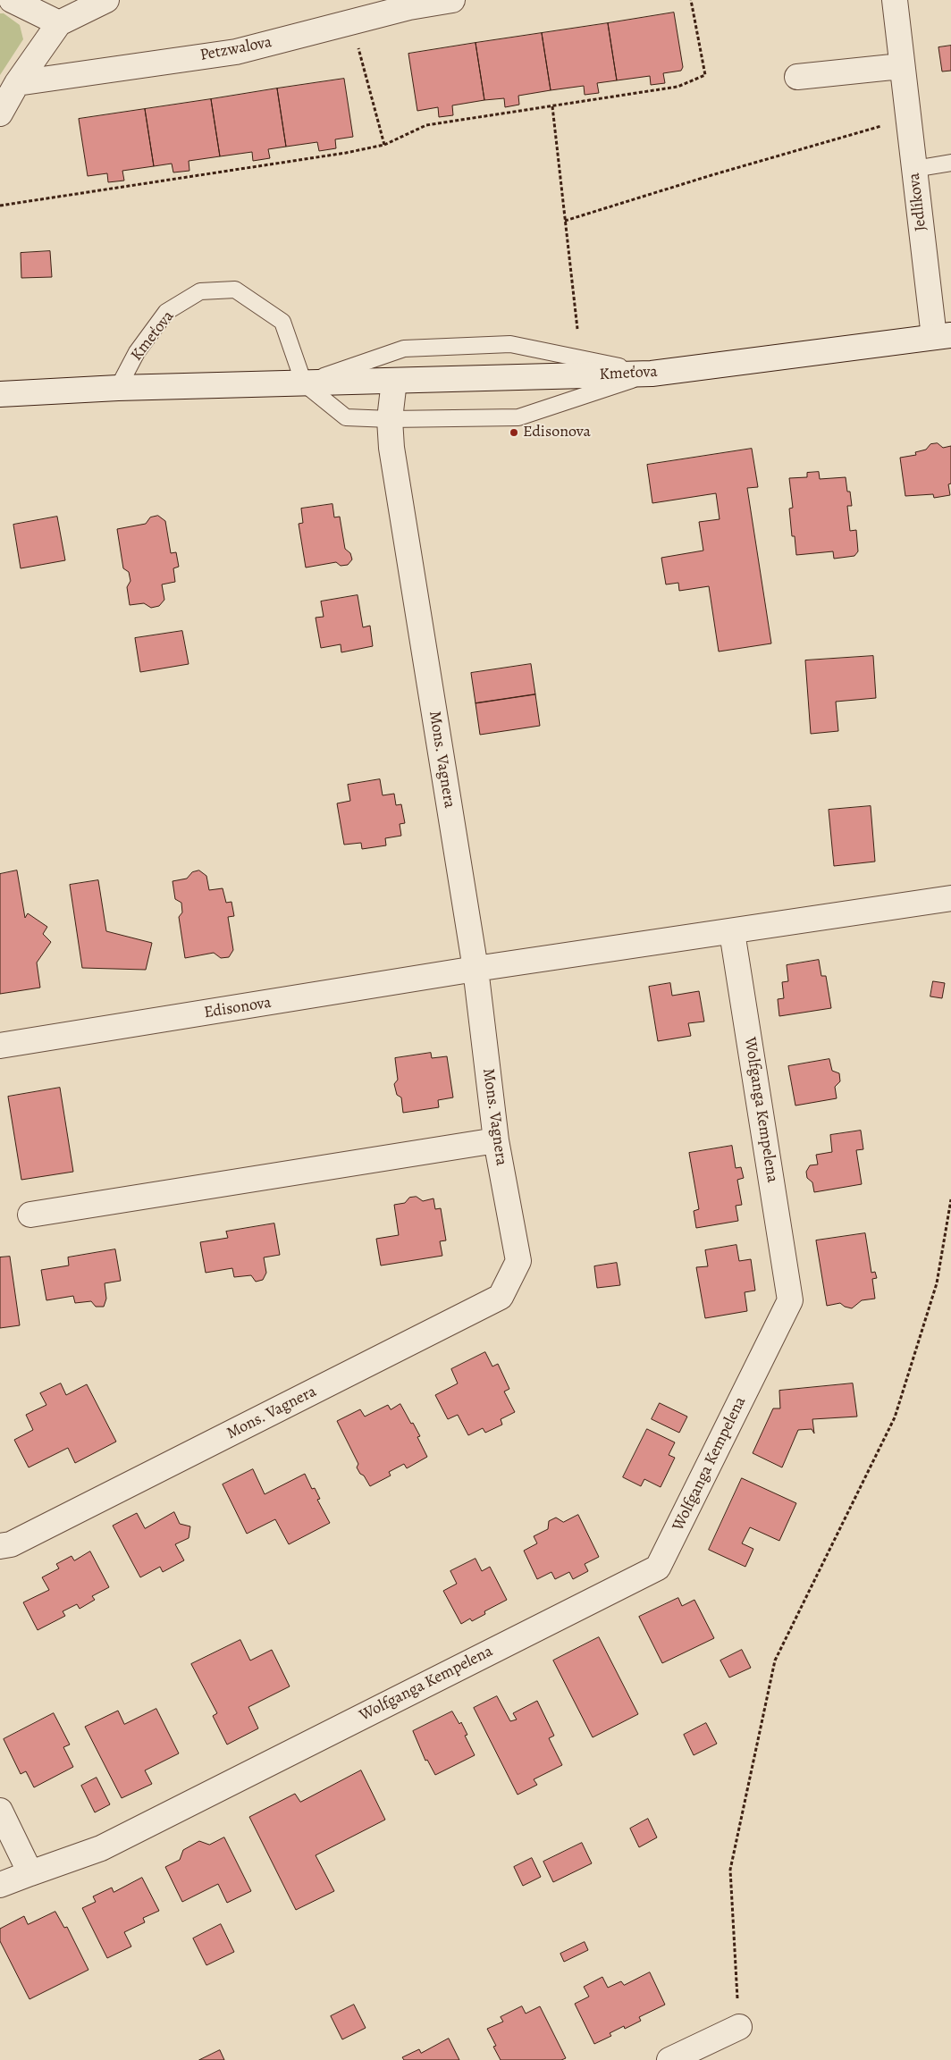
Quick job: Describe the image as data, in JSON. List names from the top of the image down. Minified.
{"streets":{"street":["Petzwalova","Jedlíkova","Kmeťova","Mons. Vagnera","Edisonova","Wolfganga Kempelena"]},"crossings":[["Jedlíkova","Kmeťova"],["Kmeťova","Mons. Vagnera"],["Mons. Vagnera","Edisonova"]],"places":["Edisonova"]}
